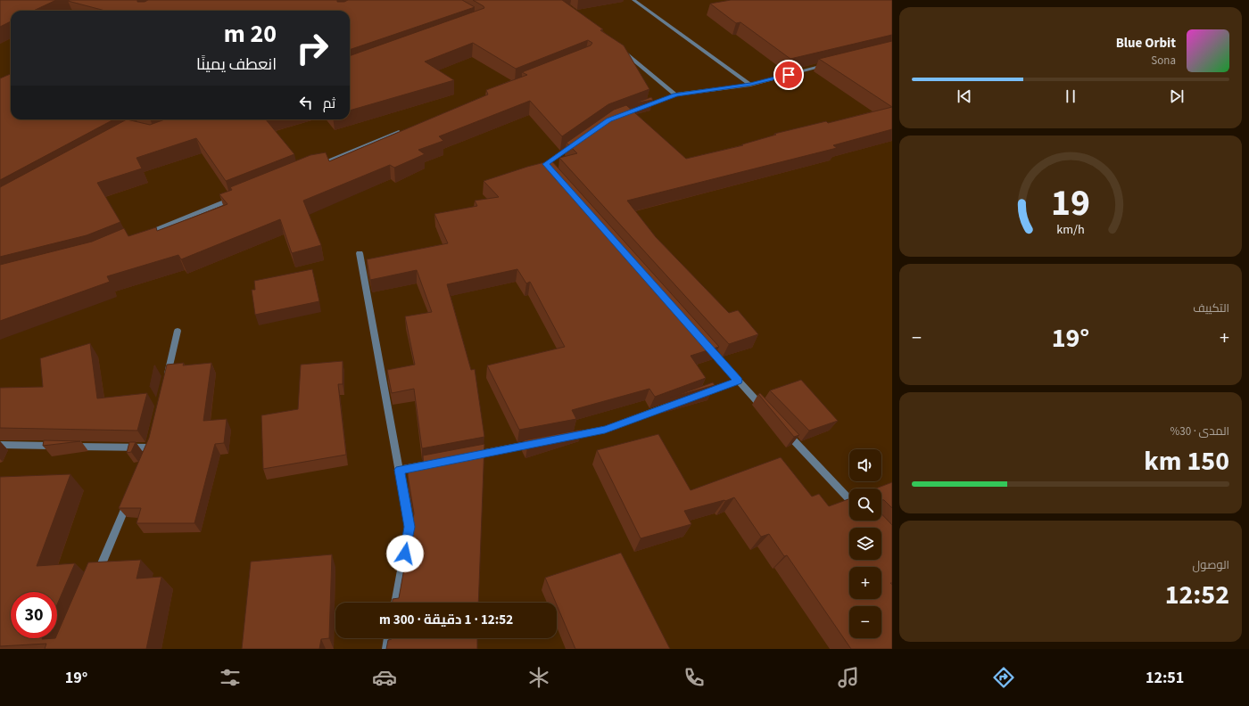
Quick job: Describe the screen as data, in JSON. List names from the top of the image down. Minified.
{"page":{"turn":["20 m","انعطف يمينًا"],"song":["Blue Orbit","Sona"],"then":"ثم","tile":["التكييف",["المدى · 30%","150 km"],["الوصول","12:52"]],"heat":["−","19°","+"],"map_buttons":["+","−"],"limit":"30","trip":"12:52 · 1 دقيقة · 300 m","tabs":["12:51","19°"],"gauge":["19","km/h"]}}
